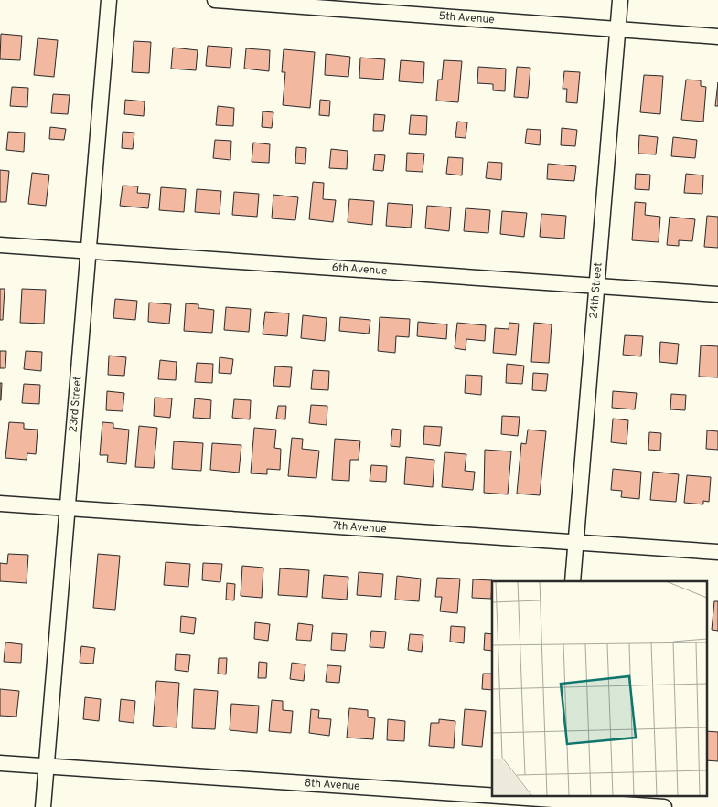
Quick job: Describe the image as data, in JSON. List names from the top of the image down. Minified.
{"streets":{"street":["5th Avenue","6th Avenue","24th Street","23rd Street","7th Avenue","8th Avenue"]},"crossings":[["5th Avenue","24th Street"],["6th Avenue","24th Street"],["6th Avenue","23rd Street"],["24th Street","7th Avenue"],["23rd Street","7th Avenue"],["23rd Street","8th Avenue"]]}
